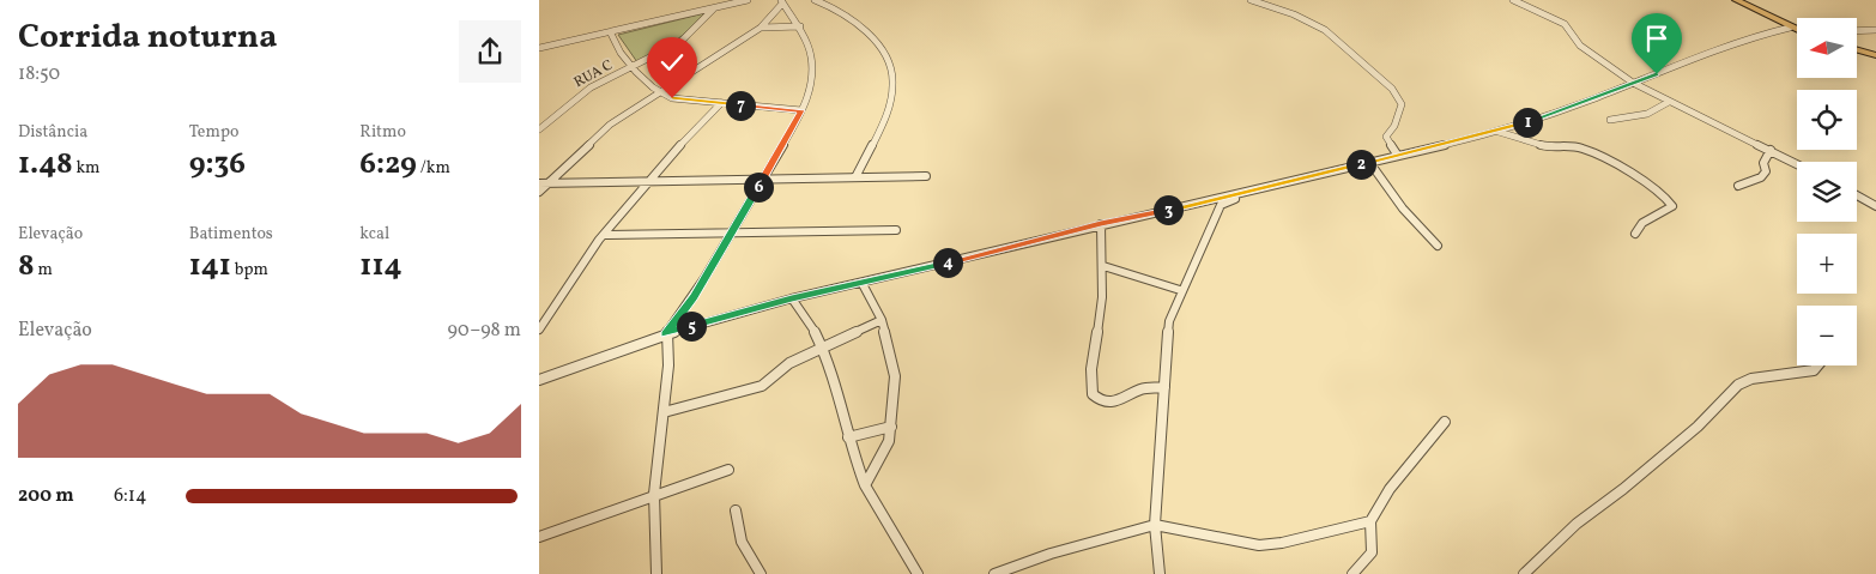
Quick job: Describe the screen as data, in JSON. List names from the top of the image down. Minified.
{"streets":{"street":["RUA C"]},"north":"left","page":{"heading":["Corrida noturna","18:50"],"map_buttons":["+","−"],"pins":["7","1","2","6","3","4","5"],"stats":[["Distância","1.48 km"],["Tempo","9:36"],["Ritmo","6:29 /km"],["Elevação","8 m"],["Batimentos","141 bpm"],["kcal","114"]],"chart":["Elevação","90–98 m"],"list":[{"name":"200 m","note":"6:14"}]}}
